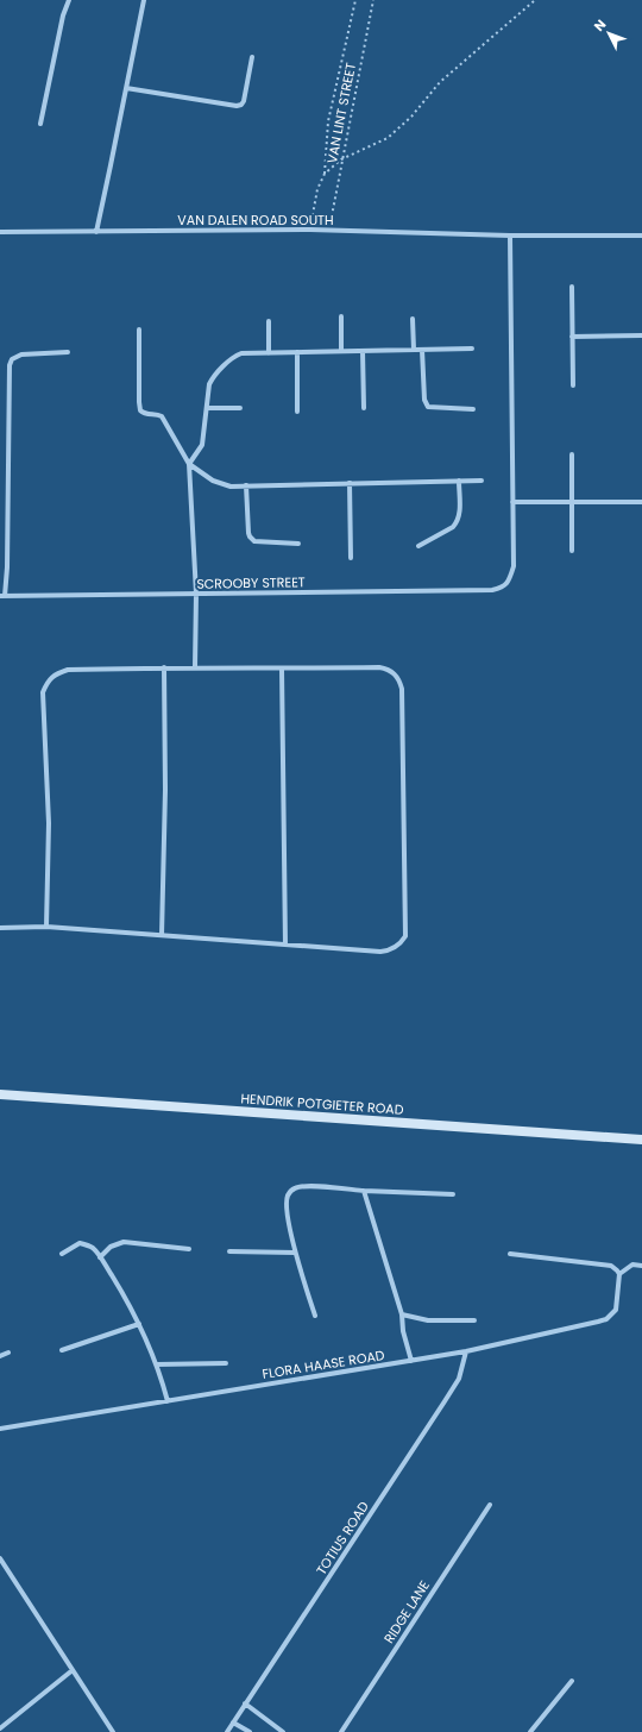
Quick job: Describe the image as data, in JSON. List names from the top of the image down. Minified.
{"streets":{"main road":["HENDRIK POTGIETER ROAD"],"street":["VAN DALEN ROAD SOUTH","SCROOBY STREET","FLORA HAASE ROAD","TOTIUS ROAD","RIDGE LANE"],"path":["VAN LINT STREET"]},"crossings":[["VAN LINT STREET","VAN DALEN ROAD SOUTH"],["FLORA HAASE ROAD","TOTIUS ROAD"]],"north":"top left"}
